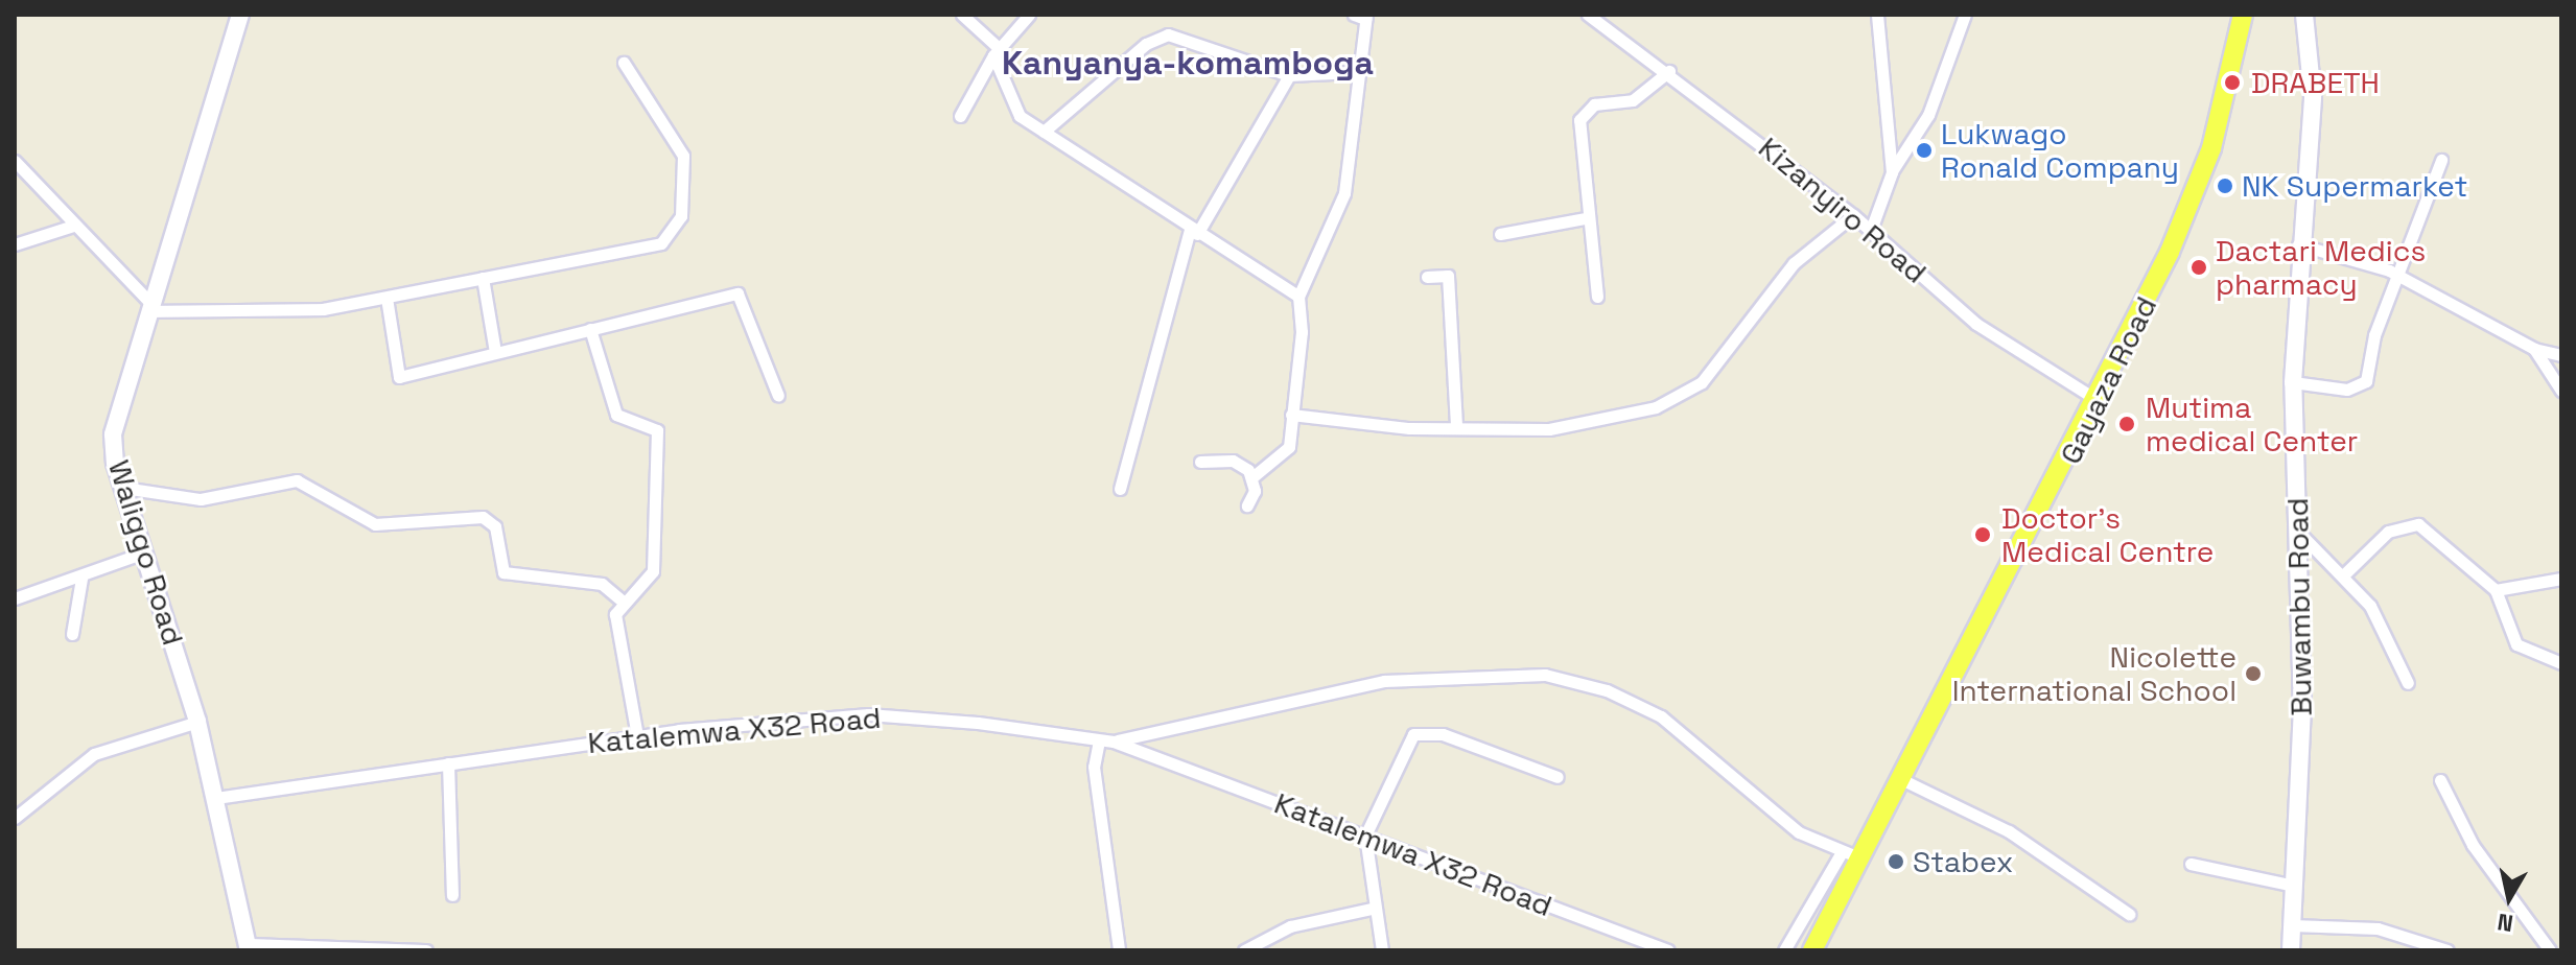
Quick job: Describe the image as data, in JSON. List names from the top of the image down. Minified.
{"streets":{"main road":["Gayaza Road"],"street":["Kizanyiro Road","Waliggo Road","Buwambu Road","Katalemwa X32 Road"]},"crossings":[["Kizanyiro Road","Gayaza Road"],["Waliggo Road","Katalemwa X32 Road"]],"districts":["Kanyanya-komamboga"],"places":["DRABETH","Lukwago Ronald Company","NK Supermarket","Dactari Medics pharmacy","Mutima medical Center","Doctor's Medical Centre","Nicolette International School","Stabex"],"north":"bottom"}
